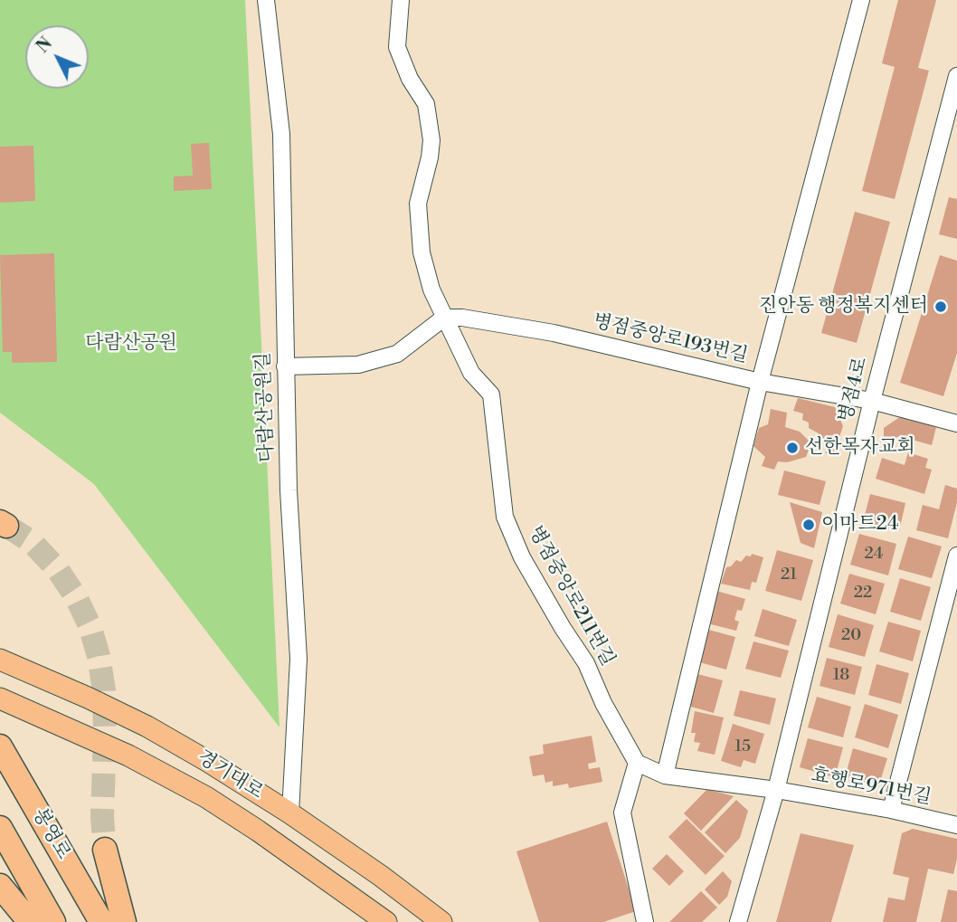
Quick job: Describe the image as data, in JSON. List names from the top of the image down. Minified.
{"streets":{"highway":["봉영로"],"main road":["경기대로"],"street":["병점중앙로193번길","병점4로","다람산공원길","병점중앙로211번길","효행로971번길"]},"crossings":[["병점중앙로193번길","병점중앙로211번길"],["병점4로","효행로971번길"],["다람산공원길","경기대로"]],"parks":["다람산공원"],"places":["진안동 행정복지센터","선한목자교회","이마트24"],"house_numbers":["24","21","22","20","18","15"],"north":"top left"}
